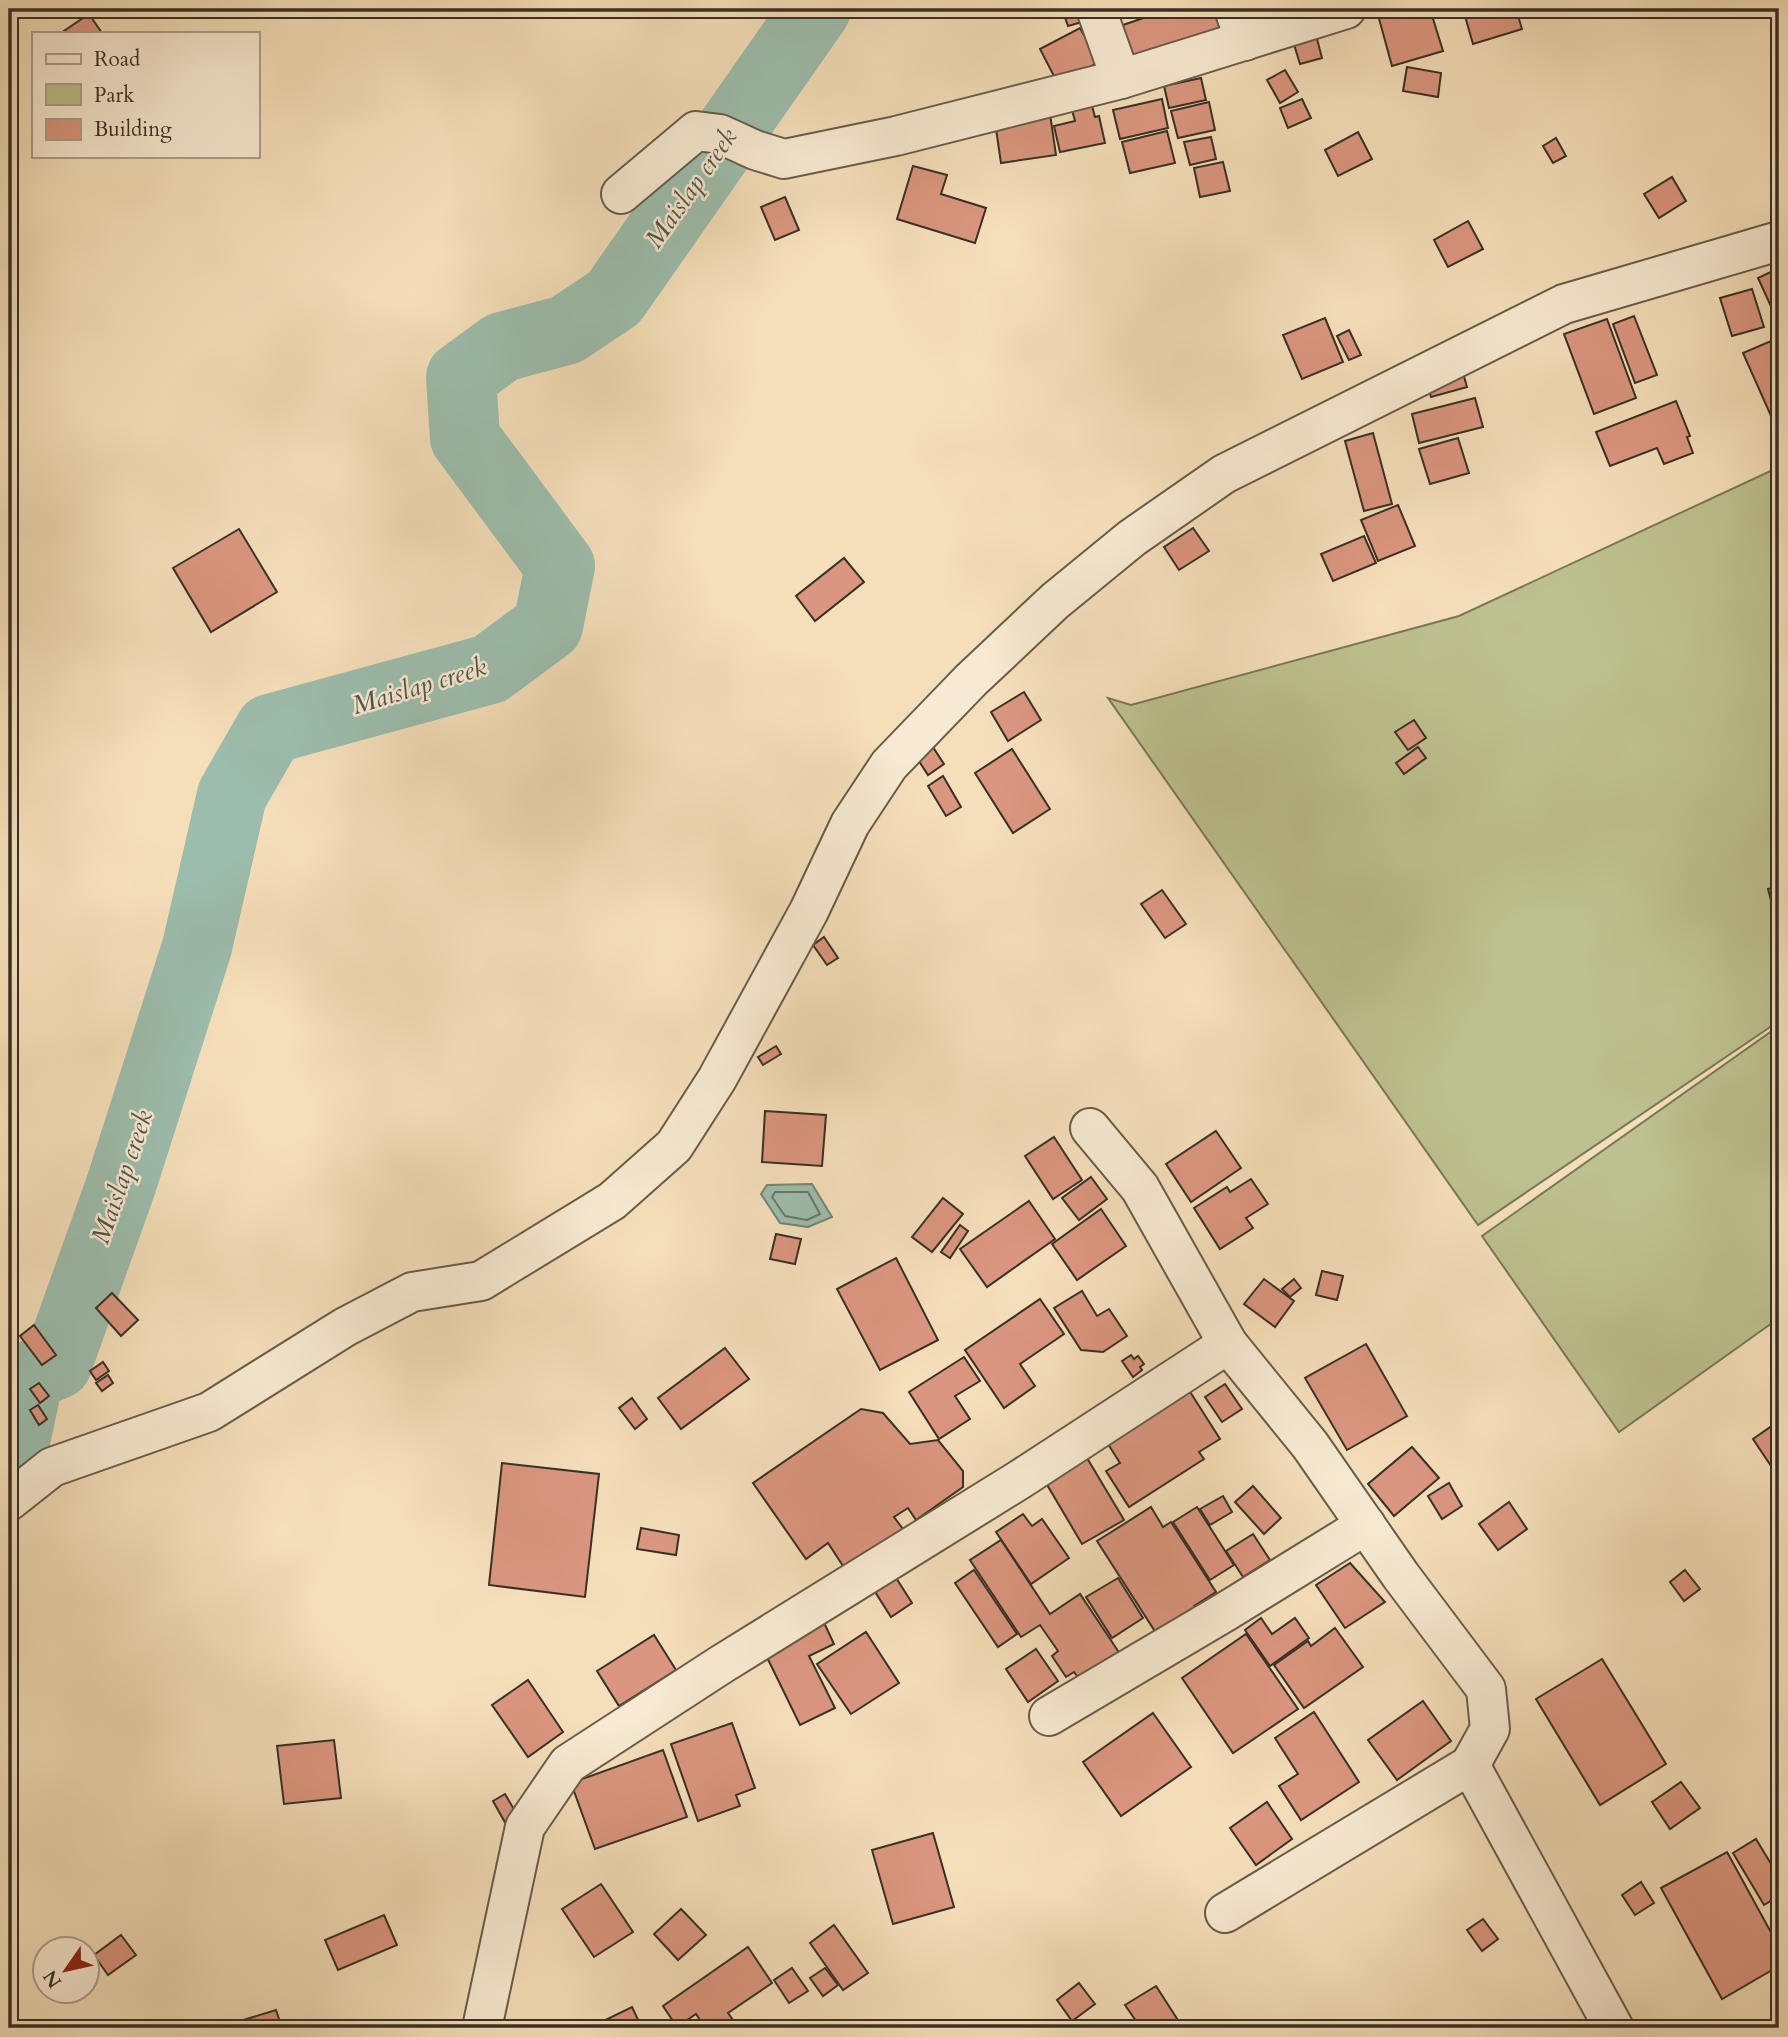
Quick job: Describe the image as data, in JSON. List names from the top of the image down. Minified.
{"water":["Maislap creek"],"legend":["Road","Park","Building"],"north":"bottom left"}
